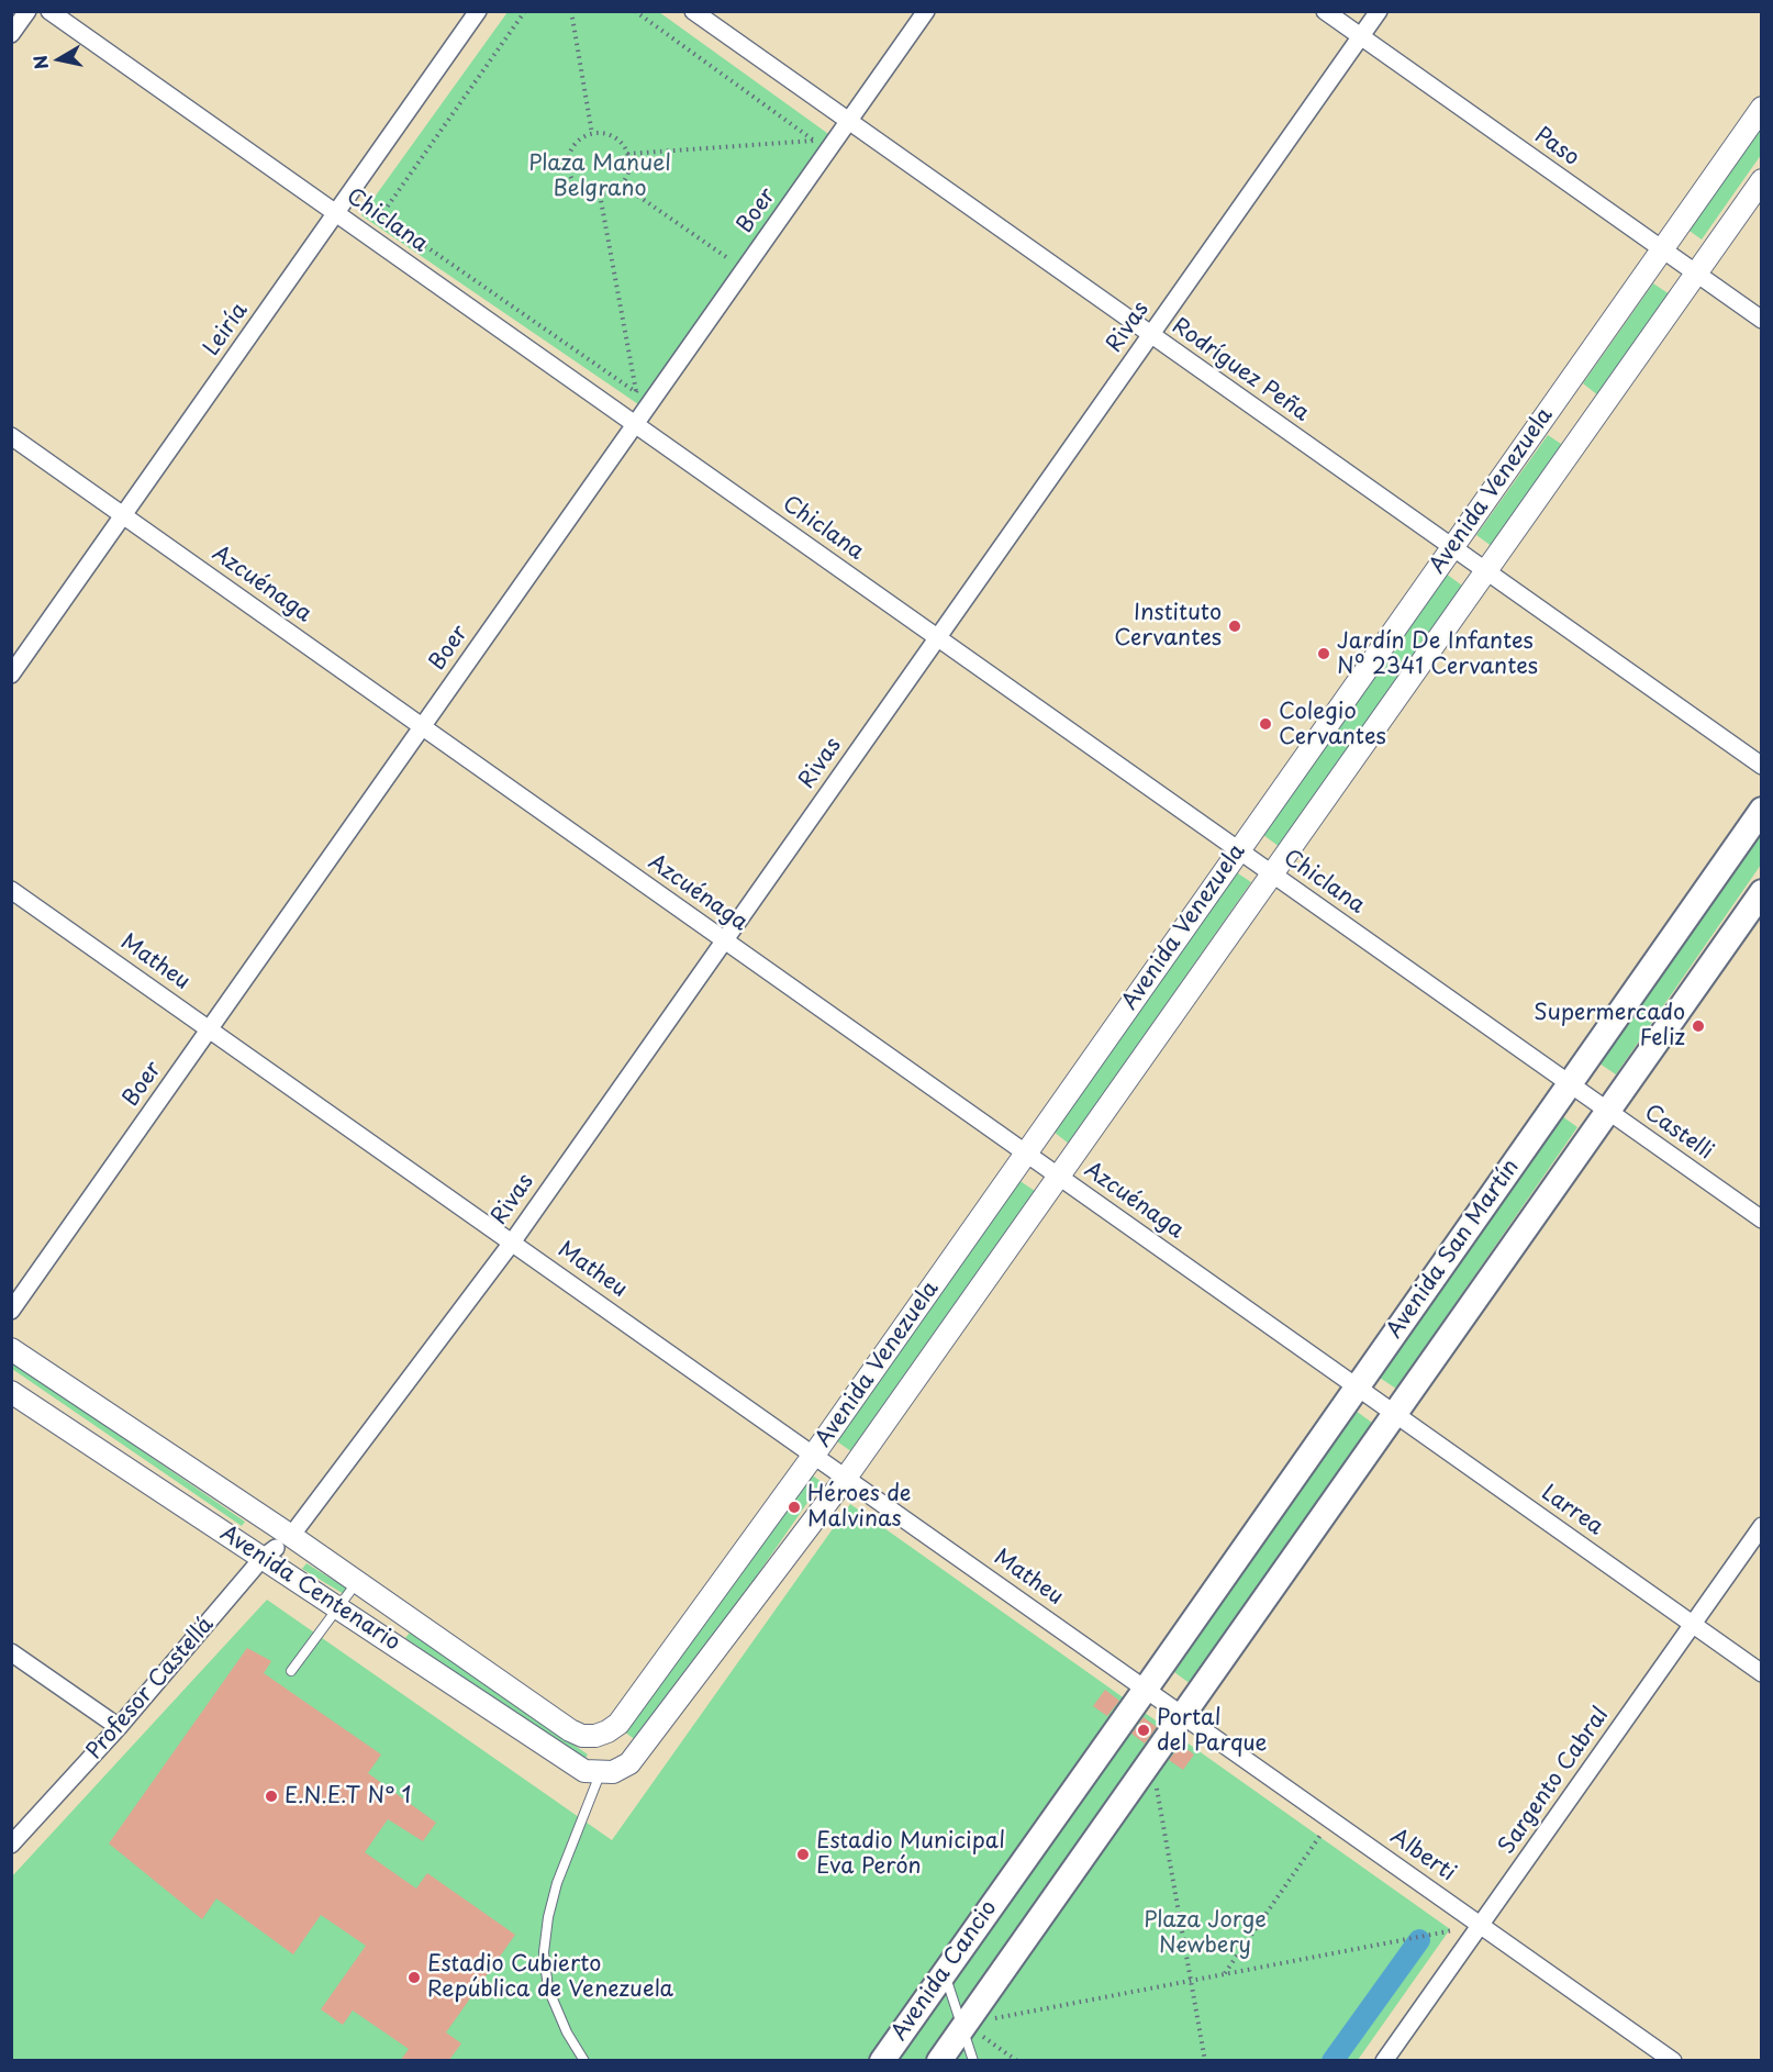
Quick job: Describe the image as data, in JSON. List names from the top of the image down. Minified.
{"streets":{"main road":["Avenida San Martín","Avenida Cancio"],"street":["Paso","Boer","Chiclana","Rivas","Leiría","Rodríguez Peña","Avenida Venezuela","Azcuénaga","Matheu","Castelli","Larrea","Avenida Centenario","Profesor Castellá","Sargento Cabral","Alberti"]},"crossings":[["Paso","Rivas"],["Paso","Avenida Venezuela"],["Boer","Chiclana"],["Boer","Rodríguez Peña"],["Boer","Azcuénaga"],["Boer","Matheu"],["Chiclana","Rivas"],["Chiclana","Leiría"],["Chiclana","Avenida Venezuela"],["Chiclana","Castelli"],["Chiclana","Avenida San Martín"],["Rivas","Rodríguez Peña"],["Rivas","Azcuénaga"],["Rivas","Matheu"],["Rivas","Avenida Centenario"],["Rivas","Profesor Castellá"],["Leiría","Azcuénaga"],["Rodríguez Peña","Avenida Venezuela"],["Avenida Venezuela","Azcuénaga"],["Avenida Venezuela","Matheu"],["Avenida Venezuela","Avenida Centenario"],["Azcuénaga","Avenida San Martín"],["Azcuénaga","Larrea"],["Matheu","Avenida San Martín"],["Matheu","Alberti"],["Matheu","Avenida Cancio"],["Castelli","Avenida San Martín"],["Avenida San Martín","Larrea"],["Avenida San Martín","Alberti"],["Avenida San Martín","Avenida Cancio"],["Larrea","Sargento Cabral"],["Avenida Centenario","Profesor Castellá"],["Sargento Cabral","Alberti"],["Alberti","Avenida Cancio"]],"parks":["Plaza Manuel Belgrano","Plaza Jorge Newbery"],"places":["Instituto Cervantes","Jardín De Infantes Nº 2341 Cervantes","Colegio Cervantes","Supermercado Feliz","Héroes de Malvinas","Portal del Parque","E.N.E.T N° 1","Estadio Municipal Eva Perón","Estadio Cubierto República de Venezuela"],"north":"left"}
